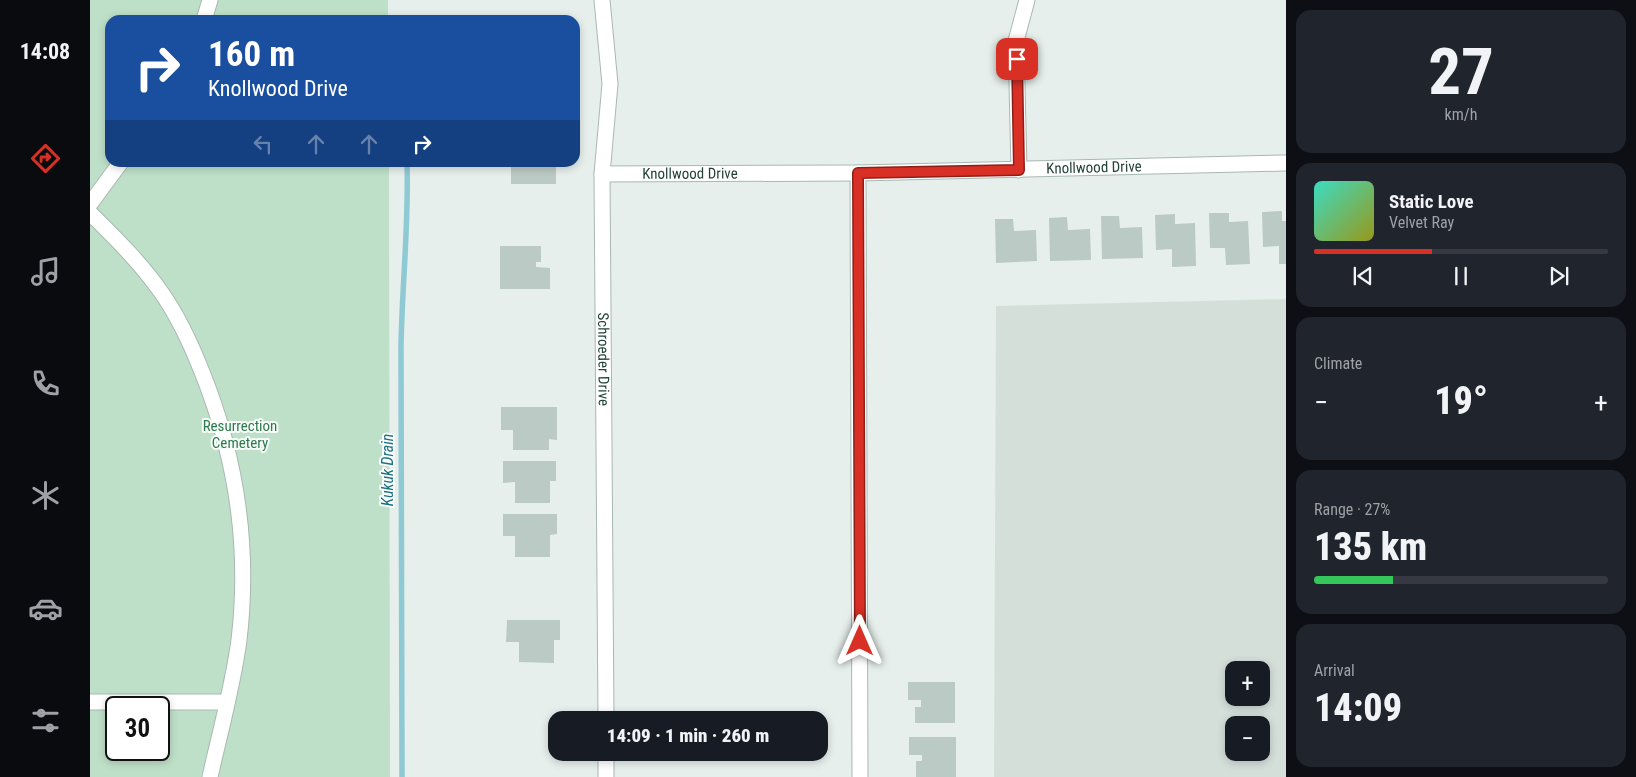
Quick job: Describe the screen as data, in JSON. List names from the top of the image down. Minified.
{"streets":{"street":["Knollwood Drive","Schroeder Drive"]},"crossings":[["Knollwood Drive","Schroeder Drive"]],"water":["Kukuk Drain"],"parks":["Resurrection Cemetery"],"page":{"tabs":"14:08","tile":[["27","km/h"],"Climate",["Range · 27%","135 km"],["Arrival","14:09"]],"turn":["160 m","Knollwood Drive"],"song":["Static Love","Velvet Ray"],"heat":["−","19°","+"],"map_buttons":["+","−"],"limit":"30","trip":"14:09 · 1 min · 260 m"}}
